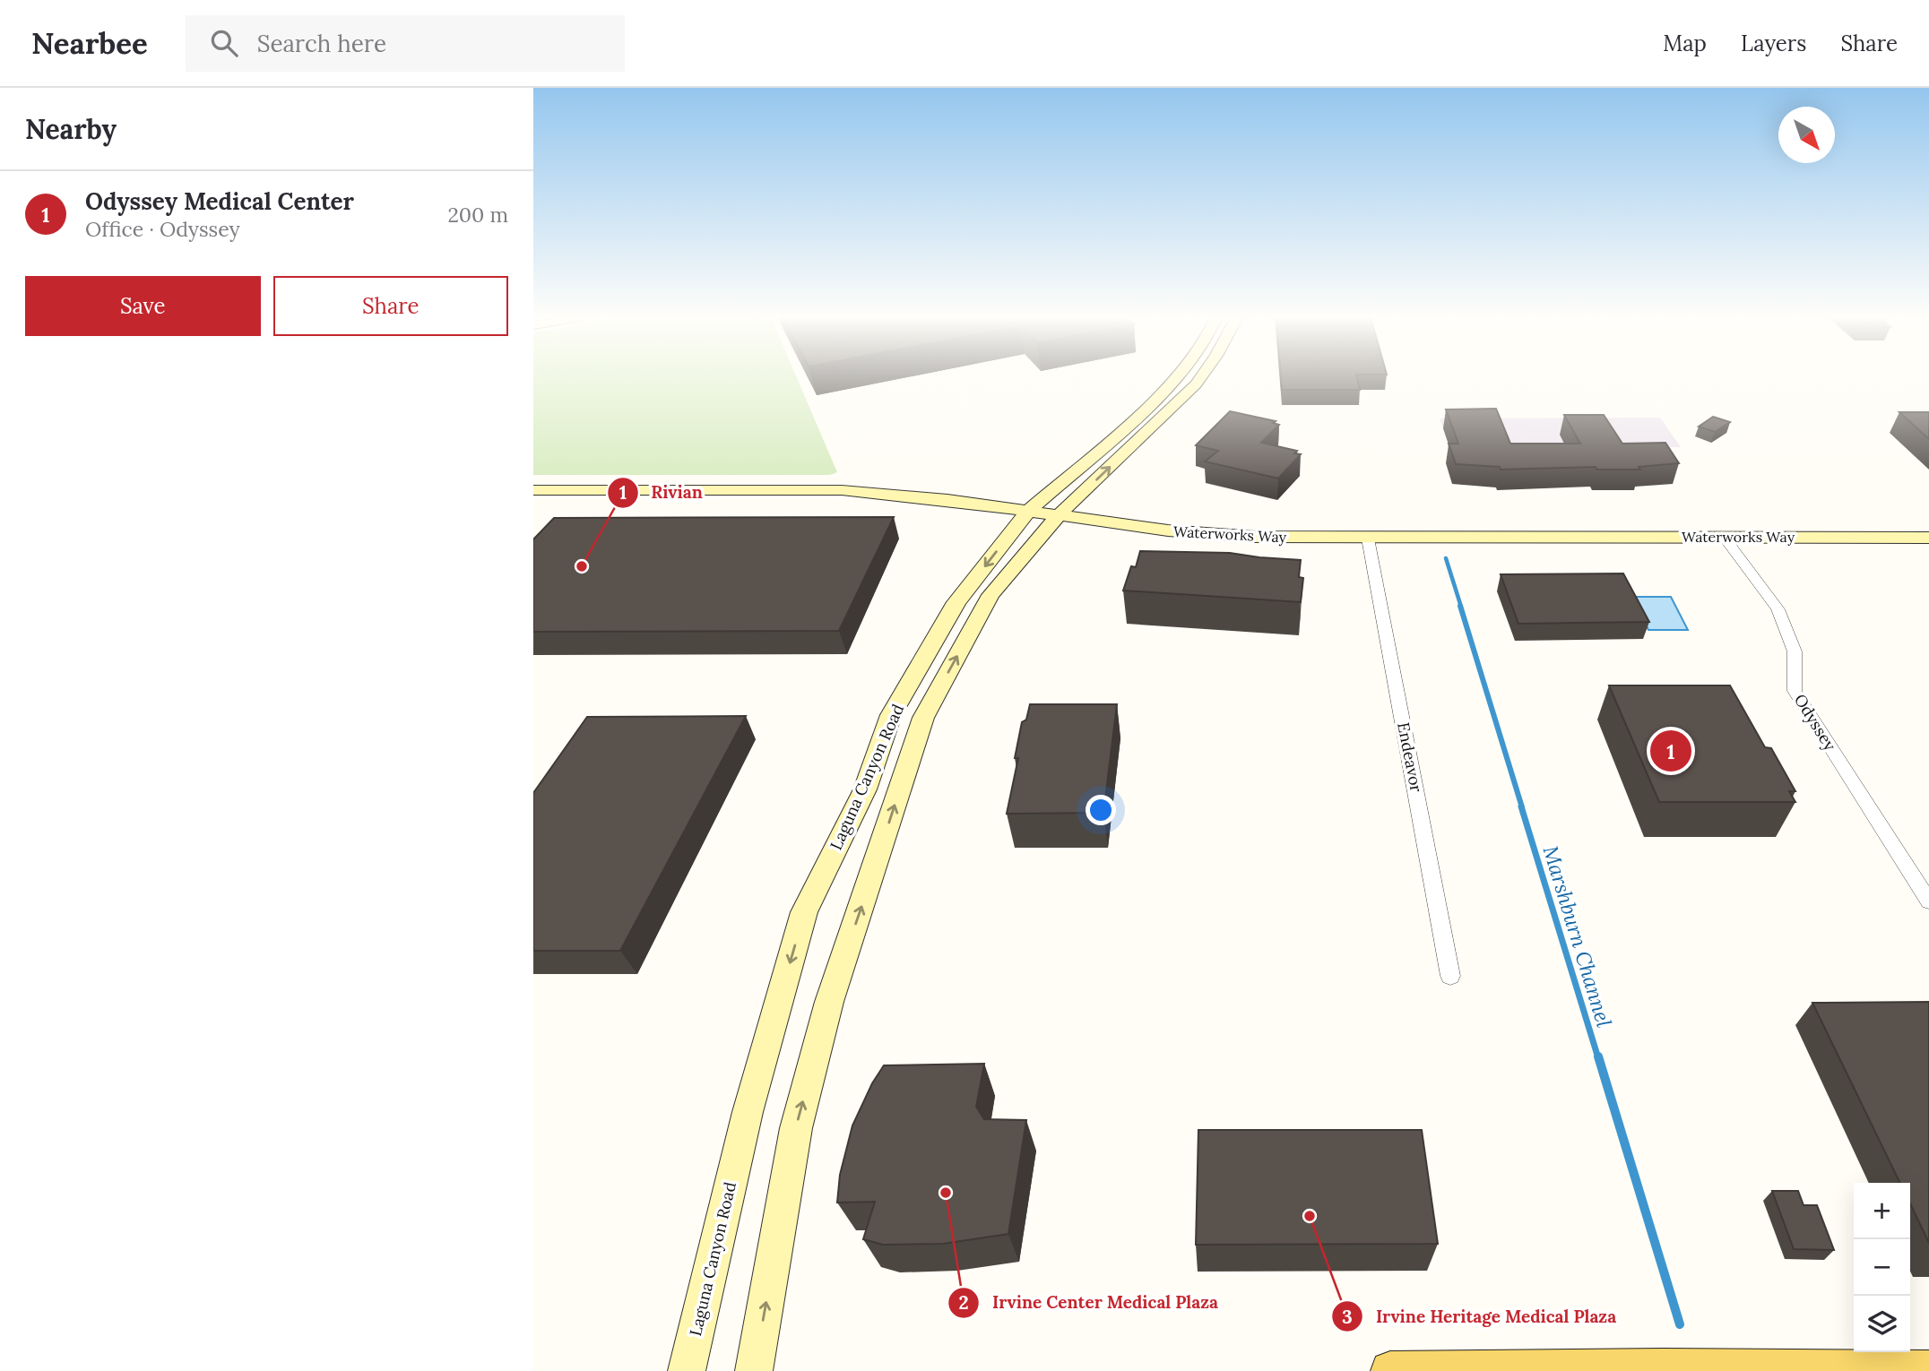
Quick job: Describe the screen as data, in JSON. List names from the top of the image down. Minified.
{"streets":{"main road":["Waterworks Way","Laguna Canyon Road"],"street":["Odyssey","Endeavor"]},"crossings":[["Waterworks Way","Odyssey"],["Waterworks Way","Endeavor"],["Waterworks Way","Laguna Canyon Road"]],"water":["Marshburn Channel"],"places":["Rivian","Irvine Center Medical Plaza","Irvine Heritage Medical Plaza"],"north":"bottom right","page":{"header":"Nearbee","search":"Search here","nav":["Map","Layers","Share"],"heading":"Nearby","list":[{"mark":"1","name":"Odyssey Medical Center","note":"Office · Odyssey","value":"200 m"}],"buttons":["Save","Share"],"pins":"1","map_buttons":["+","−"]}}
